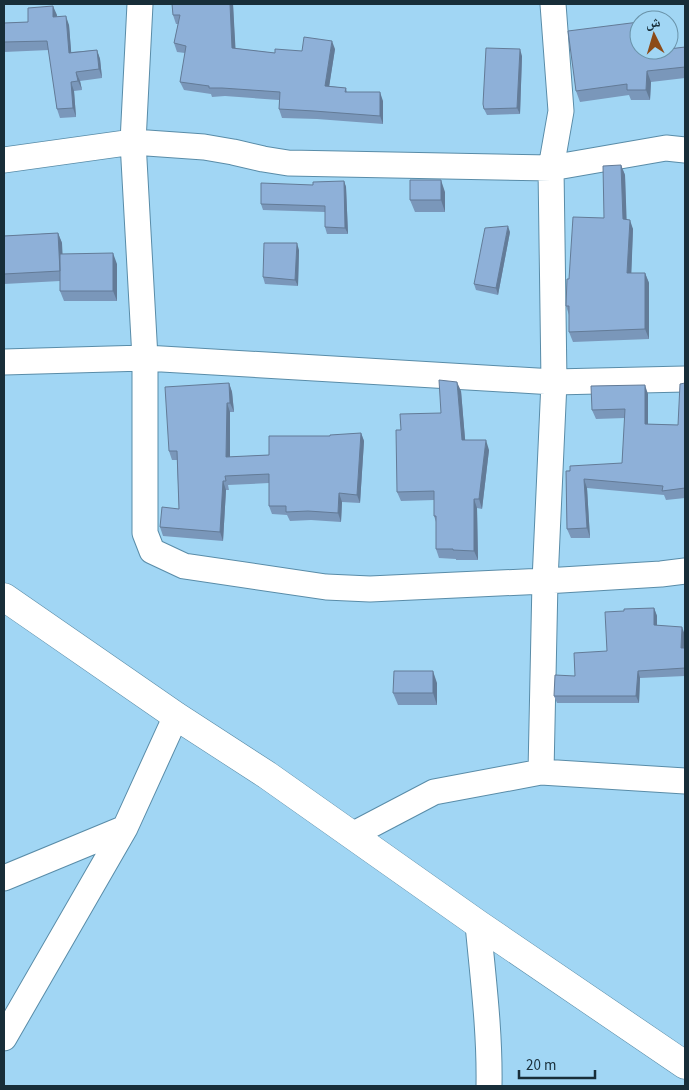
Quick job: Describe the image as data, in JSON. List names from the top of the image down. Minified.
{"scale_bar":"20 m","north":"top"}
